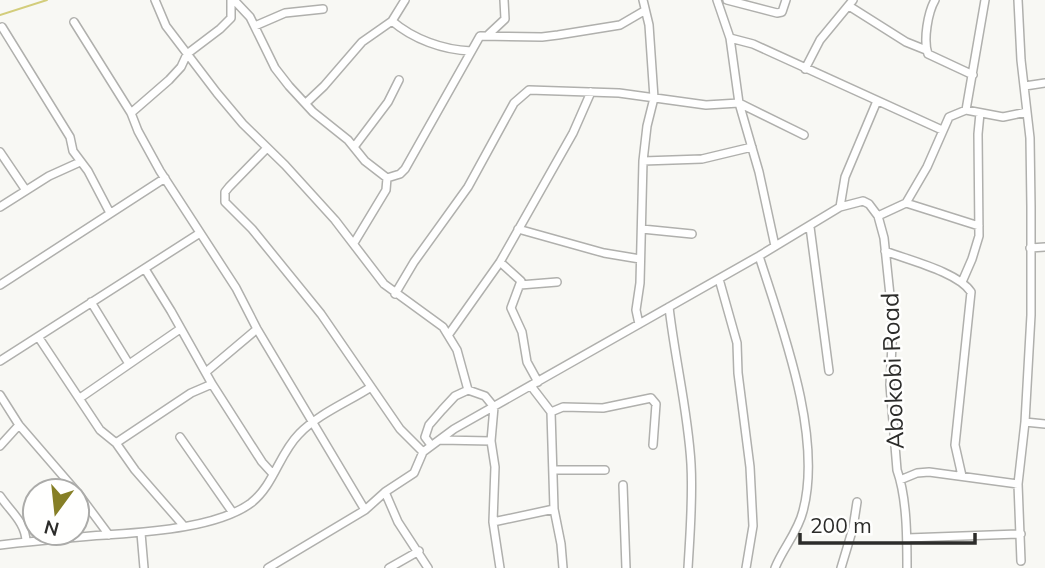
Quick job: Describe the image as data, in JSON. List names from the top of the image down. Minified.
{"streets":{"street":["Abokobi Road"]},"scale_bar":"200 m","north":"bottom"}
